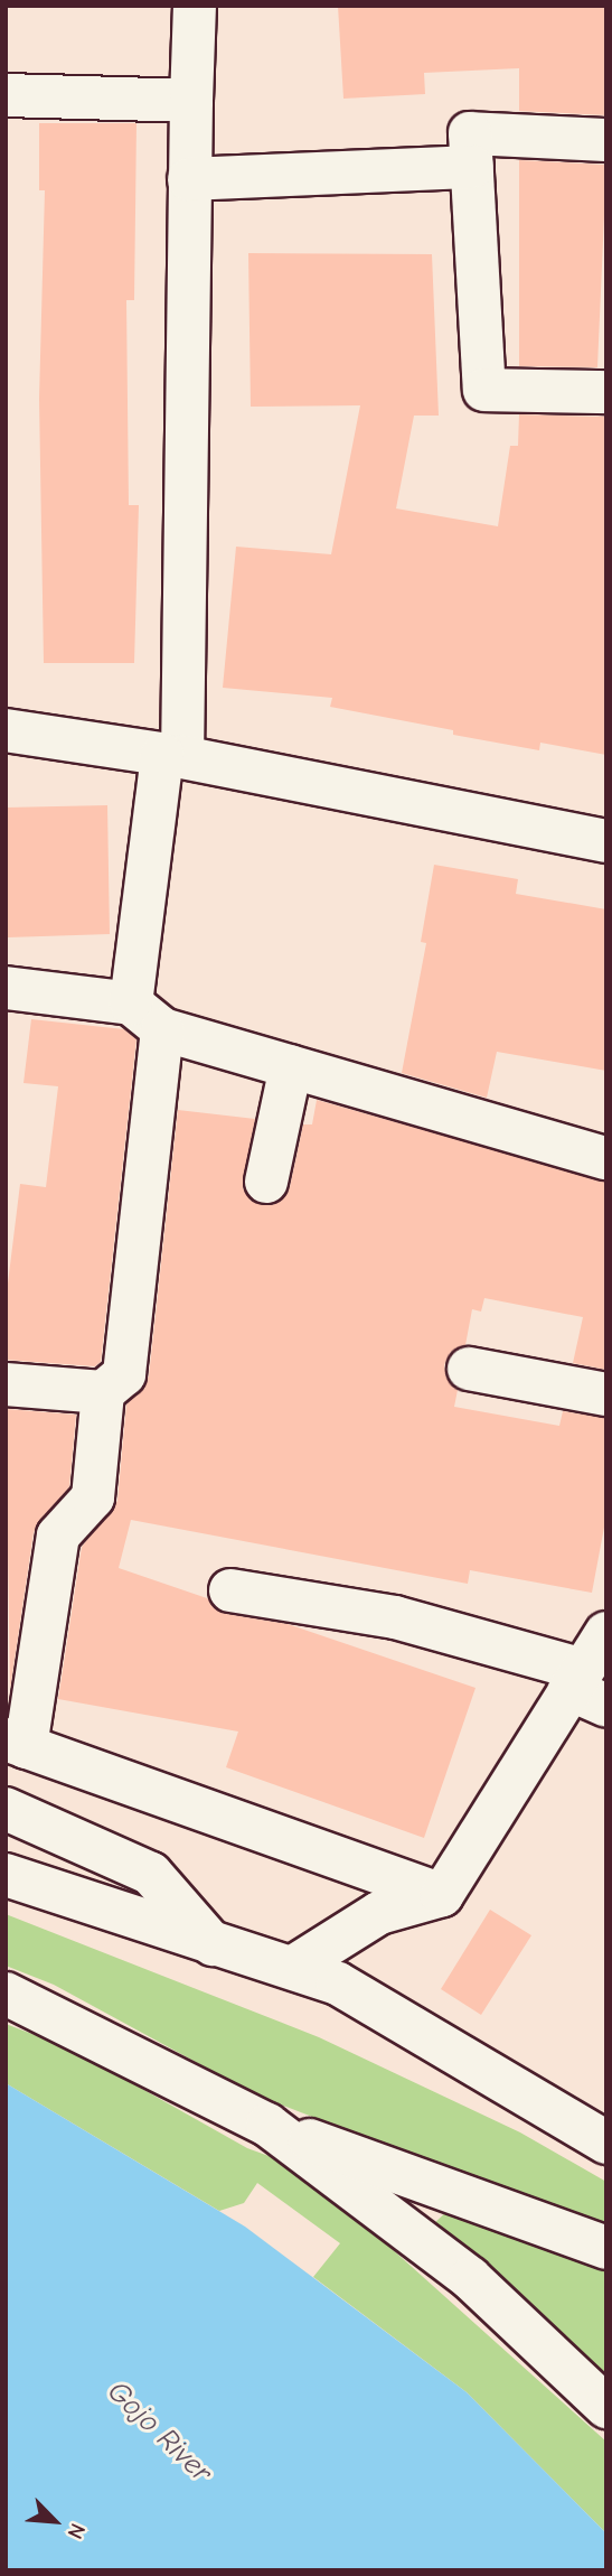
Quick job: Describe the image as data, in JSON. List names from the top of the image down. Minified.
{"water":["Gojo River"],"north":"bottom right"}
